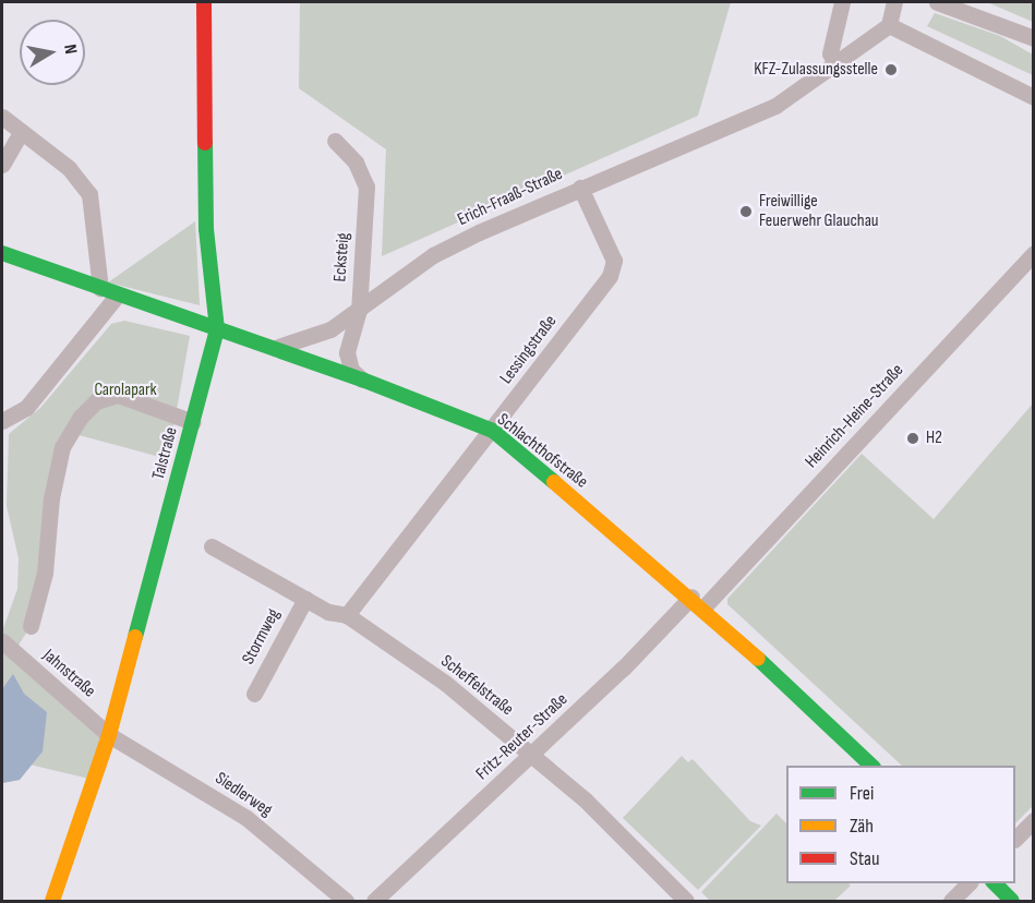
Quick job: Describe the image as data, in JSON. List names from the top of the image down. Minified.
{"streets":{"street":["Erich-Fraaß-Straße","Ecksteig","Lessingstraße","Heinrich-Heine-Straße","Schlachthofstraße","Talstraße","Stormweg","Jahnstraße","Scheffelstraße","Fritz-Reuter-Straße","Siedlerweg"]},"crossings":[["Erich-Fraaß-Straße","Ecksteig"],["Erich-Fraaß-Straße","Lessingstraße"],["Erich-Fraaß-Straße","Schlachthofstraße"],["Ecksteig","Schlachthofstraße"],["Lessingstraße","Schlachthofstraße"],["Lessingstraße","Scheffelstraße"],["Heinrich-Heine-Straße","Schlachthofstraße"],["Heinrich-Heine-Straße","Fritz-Reuter-Straße"],["Schlachthofstraße","Talstraße"],["Schlachthofstraße","Fritz-Reuter-Straße"],["Talstraße","Jahnstraße"],["Talstraße","Siedlerweg"],["Stormweg","Scheffelstraße"],["Jahnstraße","Siedlerweg"],["Scheffelstraße","Fritz-Reuter-Straße"]],"parks":["Carolapark"],"places":["KFZ-Zulassungsstelle","Freiwillige Feuerwehr Glauchau","H2"],"legend":["Frei","Zäh","Stau"],"north":"right"}
